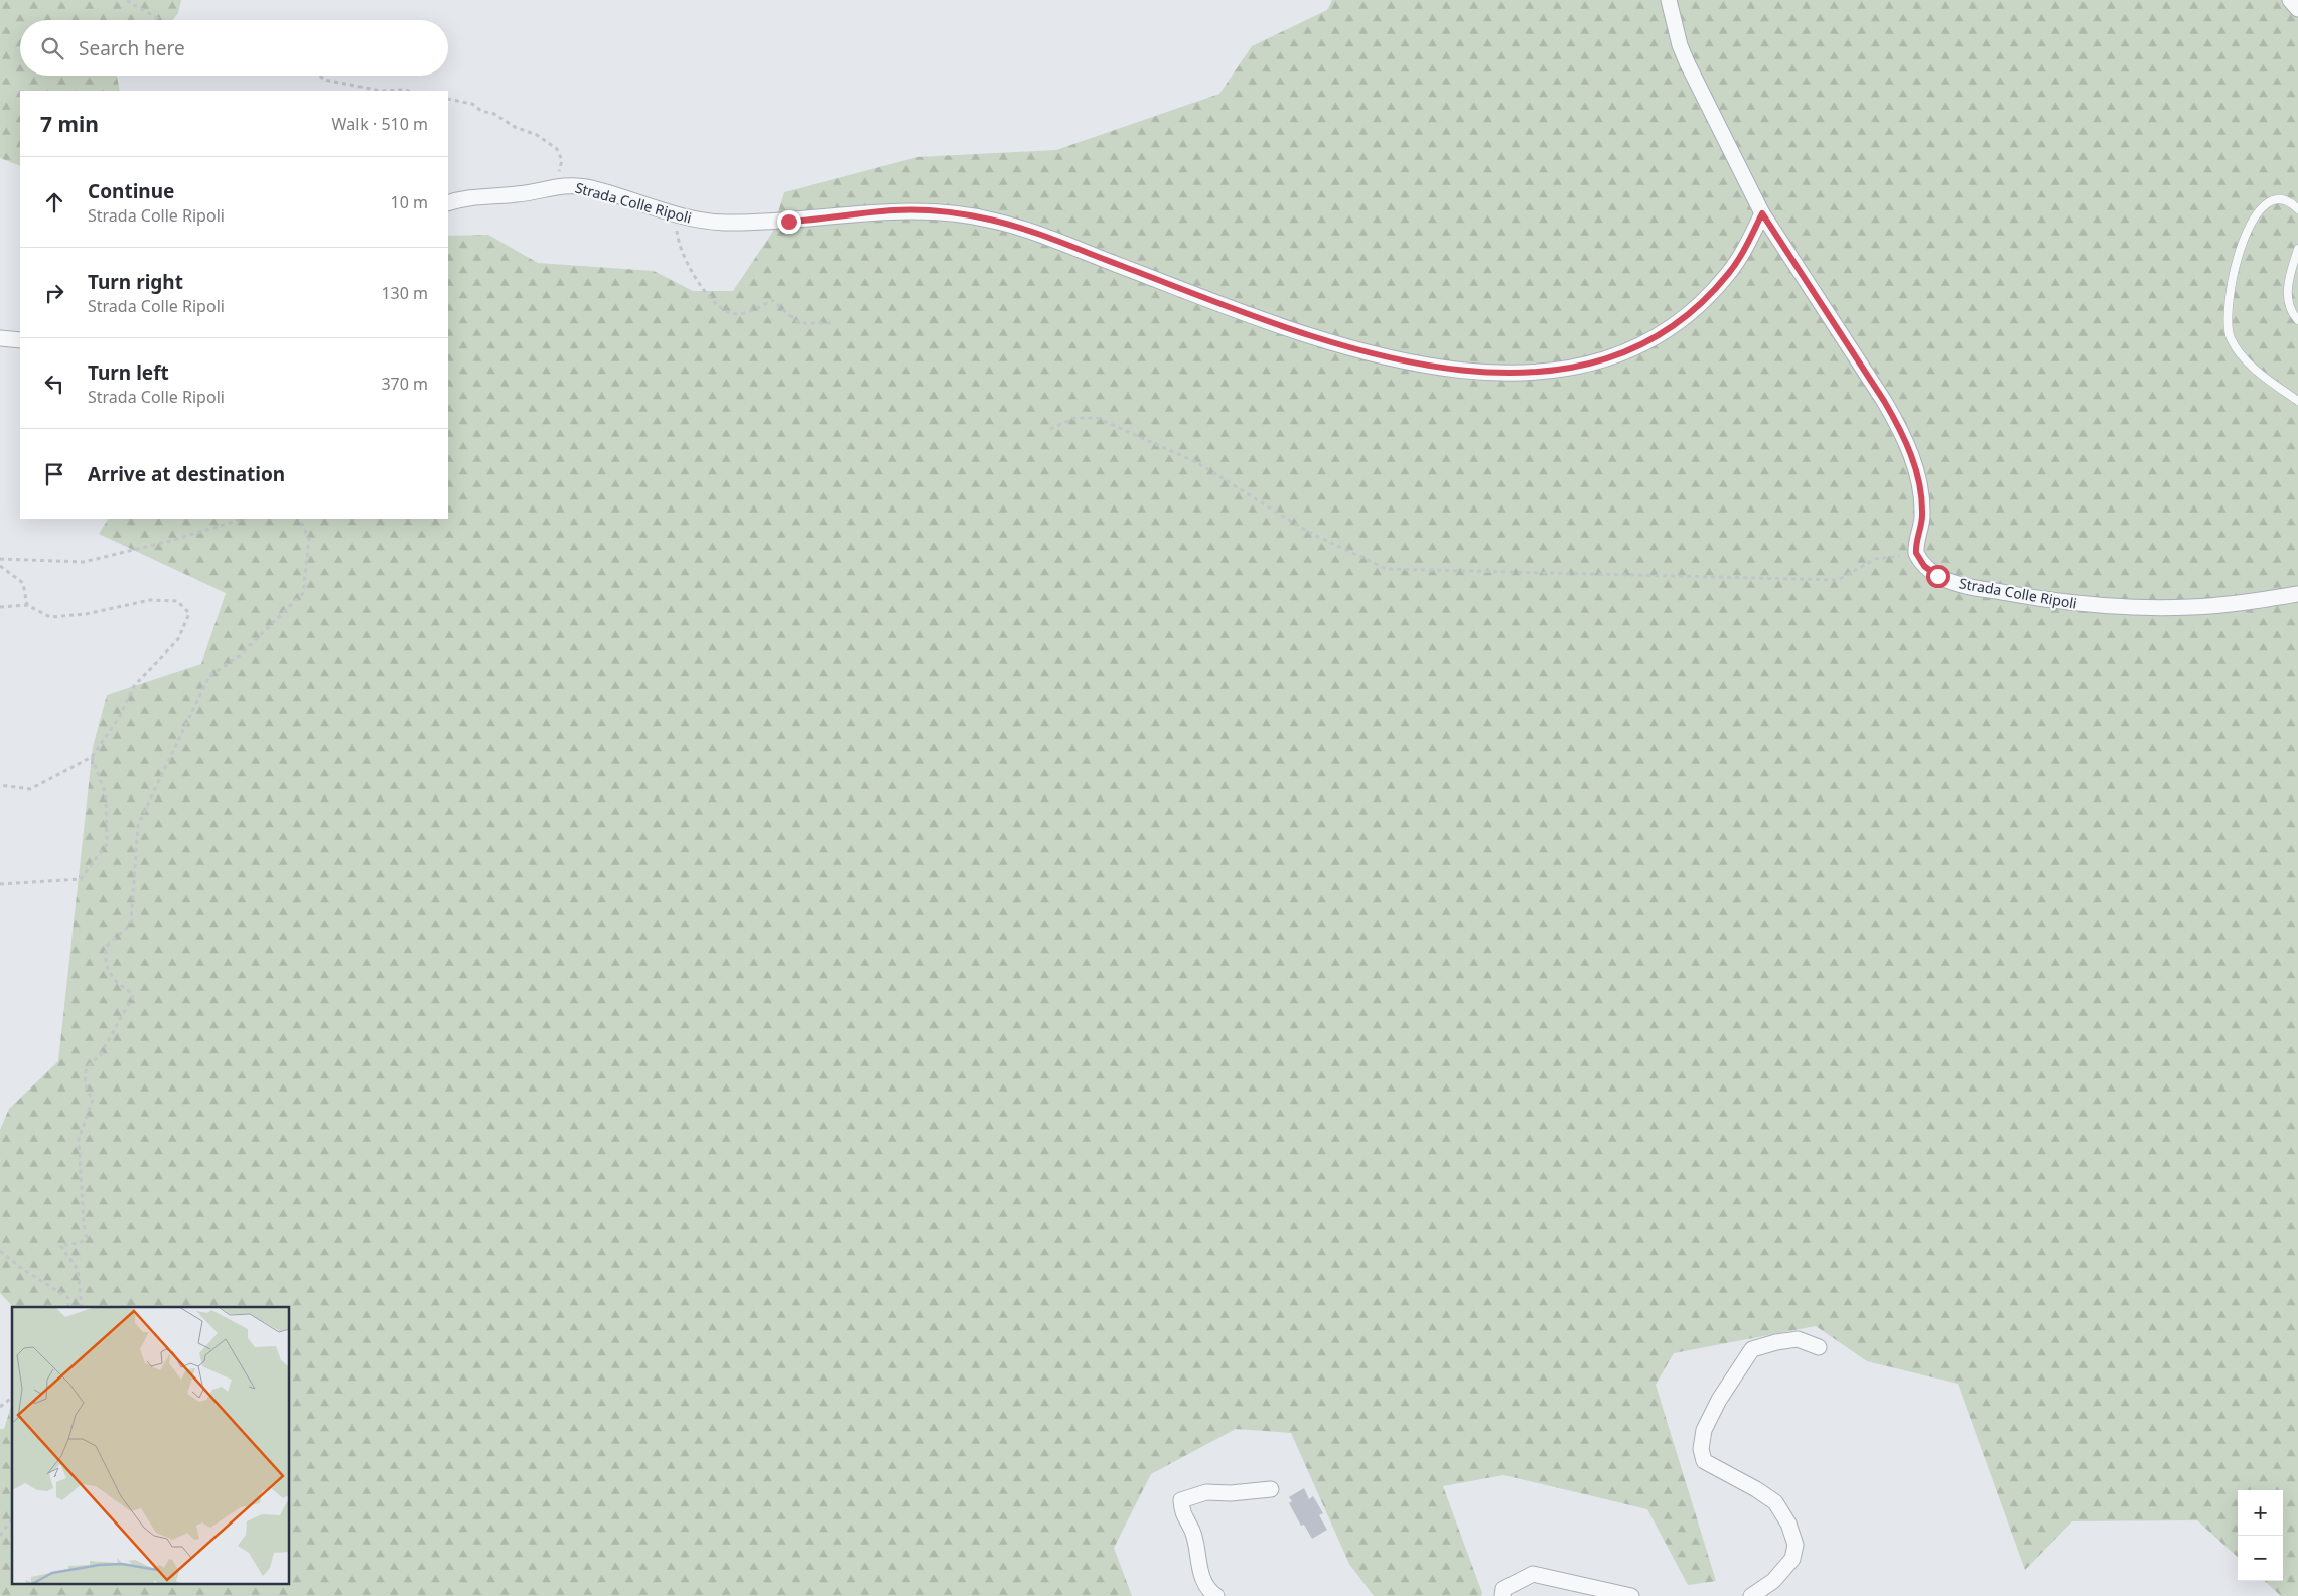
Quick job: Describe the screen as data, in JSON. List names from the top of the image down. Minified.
{"streets":{"street":["Strada Colle Ripoli"]},"page":{"search":"Search here","heading":["7 min","Walk · 510 m"],"list":[["Continue","Strada Colle Ripoli","10 m"],["Turn right","Strada Colle Ripoli","130 m"],["Turn left","Strada Colle Ripoli","370 m"],"Arrive at destination"],"map_buttons":["+","−"]}}
